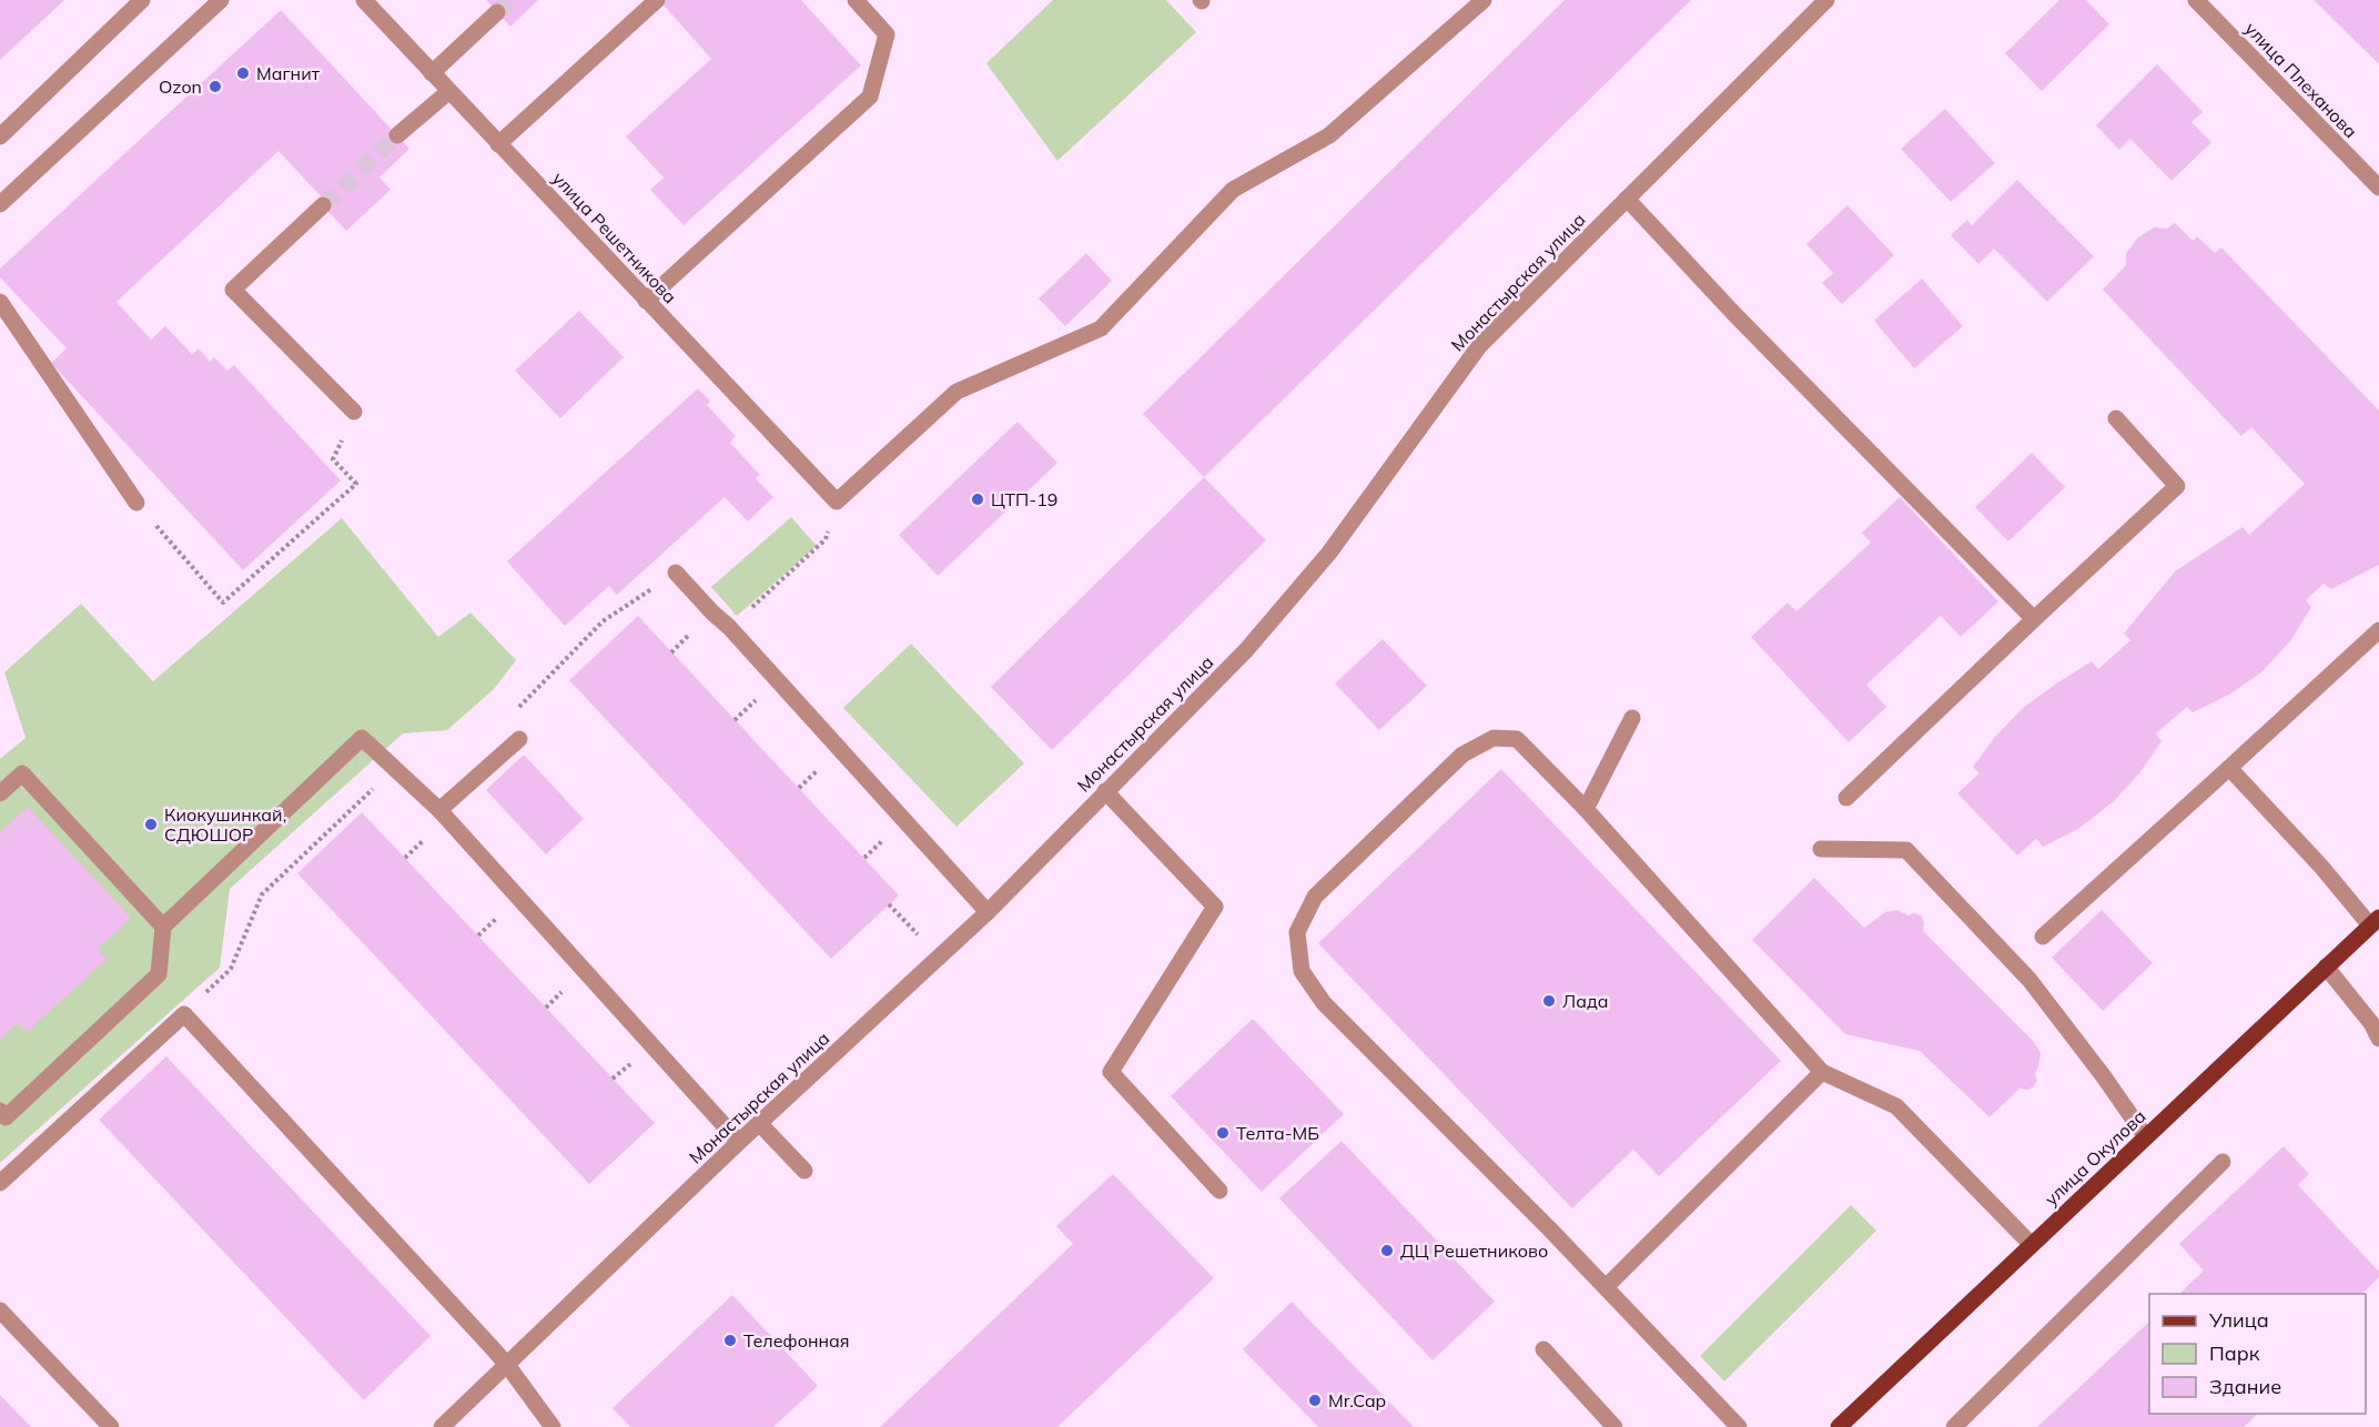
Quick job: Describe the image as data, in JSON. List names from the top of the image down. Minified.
{"streets":{"main road":["улица Окулова"],"street":["улица Плеханова","улица Решетникова","Монастырская улица"]},"places":["Магнит","Ozon","ЦТП-19","Киокушинкай, СДЮШОР","Лада","Телта-МБ","ДЦ Решетниково","Телефонная","Mr.Cap"],"legend":["Улица","Парк","Здание"]}
